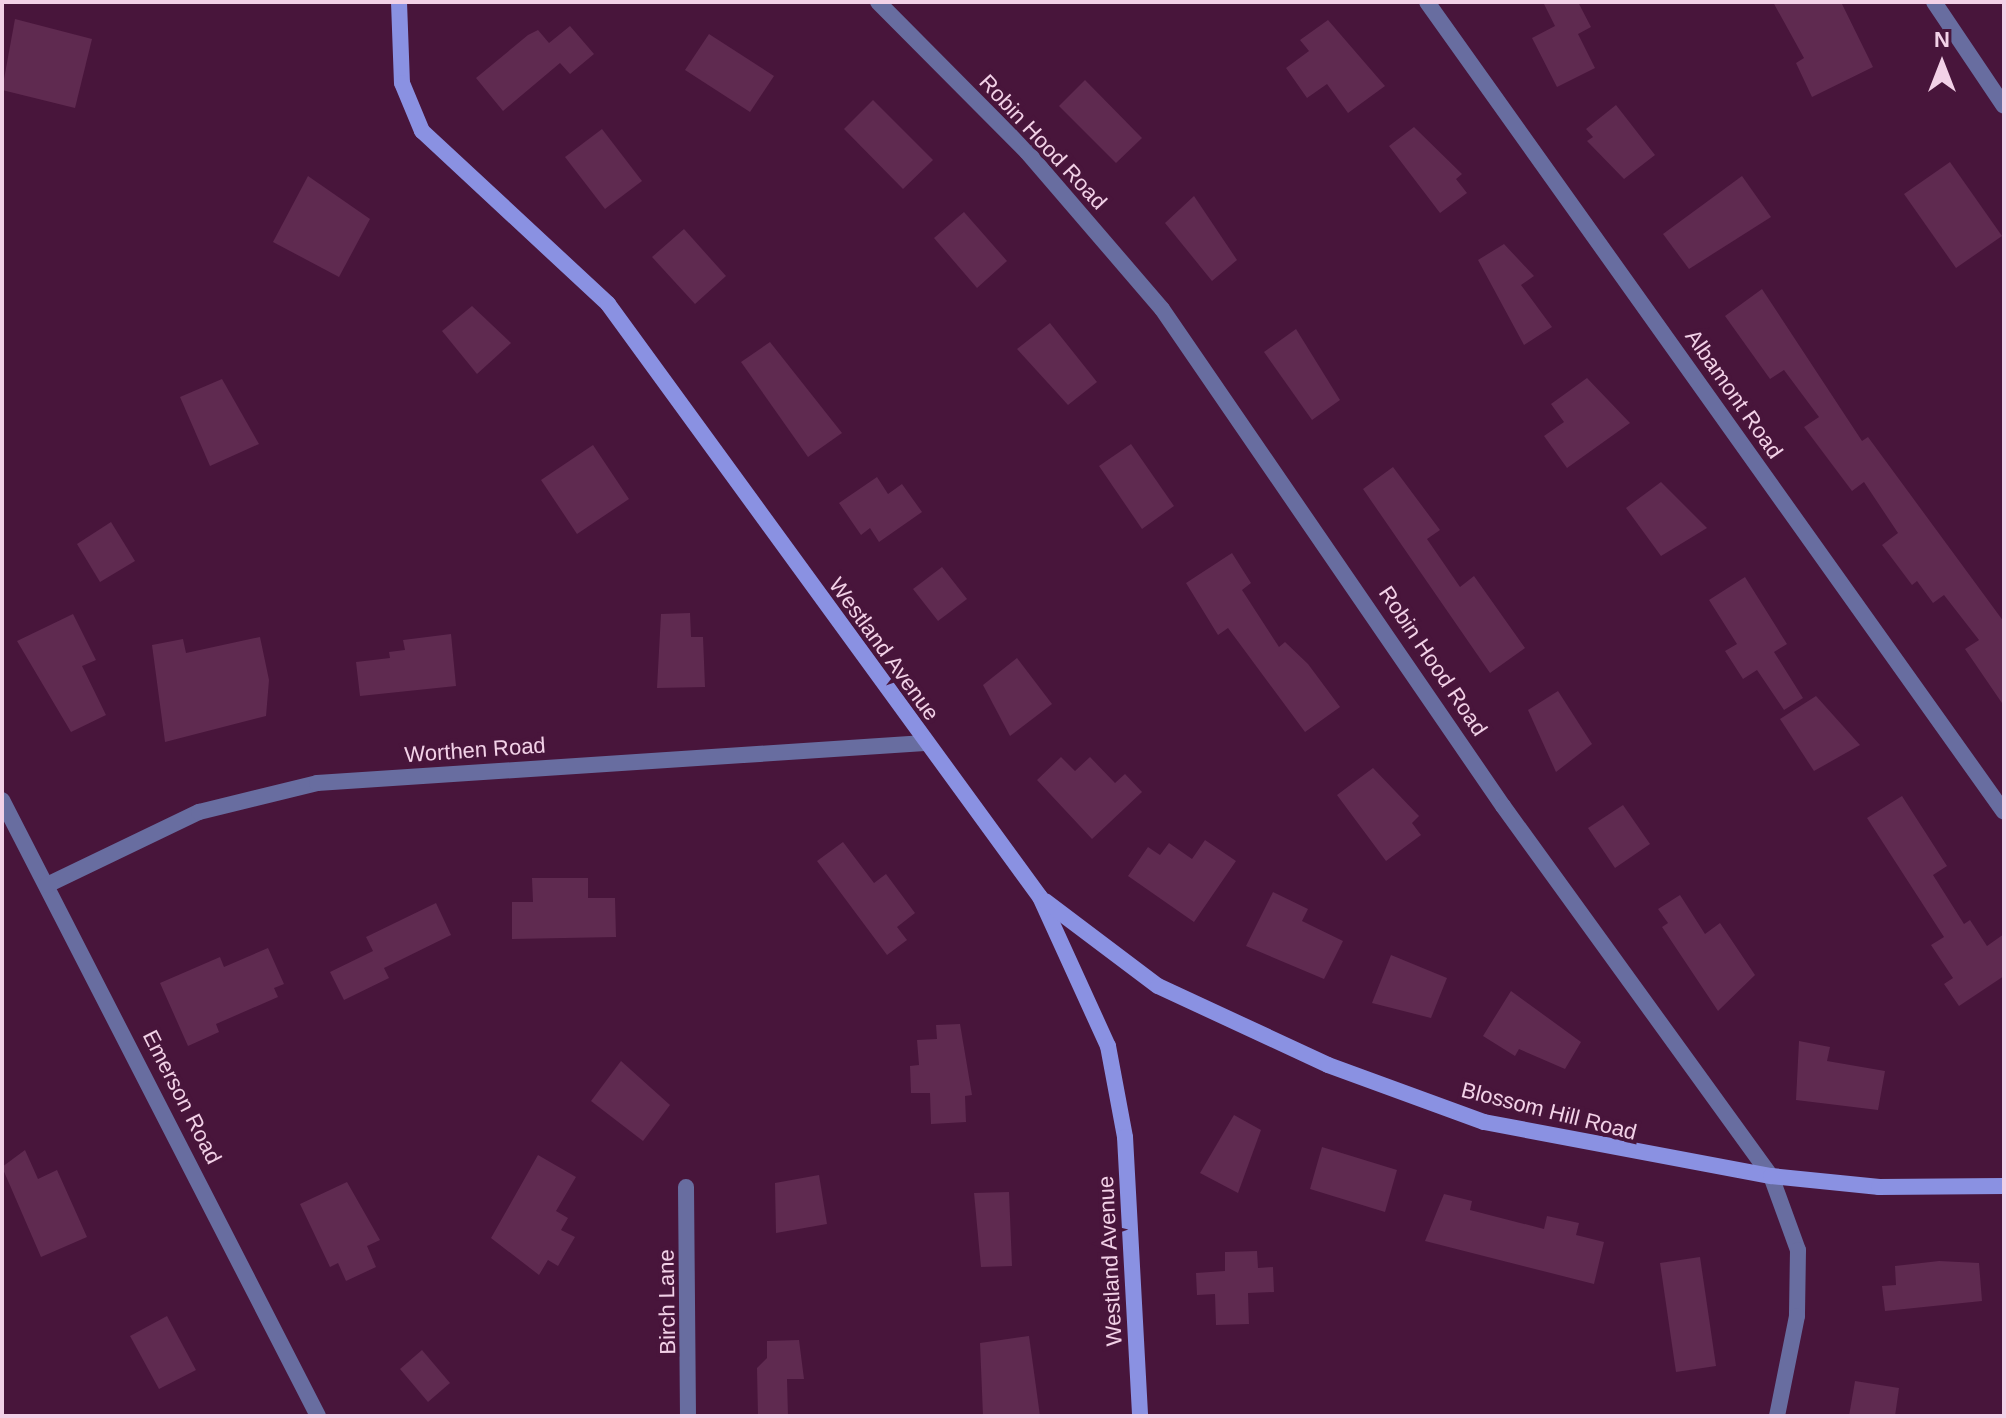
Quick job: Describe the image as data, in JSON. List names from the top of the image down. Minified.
{"streets":{"street":["Robin Hood Road","Albamont Road","Westland Avenue","Worthen Road","Emerson Road","Blossom Hill Road","Birch Lane"]},"crossings":[["Robin Hood Road","Blossom Hill Road"],["Westland Avenue","Worthen Road"],["Westland Avenue","Blossom Hill Road"],["Worthen Road","Emerson Road"]],"north":"top"}
